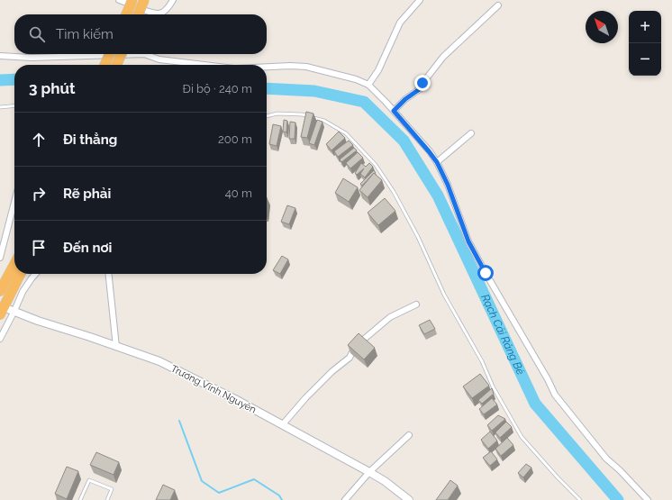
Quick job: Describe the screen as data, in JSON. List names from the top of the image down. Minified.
{"streets":{"street":["Trương Vĩnh Nguyên"]},"water":["Rạch Cái Răng Bé"],"north":"top left","page":{"map_buttons":["+","−"],"search":"Tìm kiếm","heading":["3 phút","Đi bộ · 240 m"],"list":[["Đi thẳng","200 m"],["Rẽ phải","40 m"],"Đến nơi"]}}
